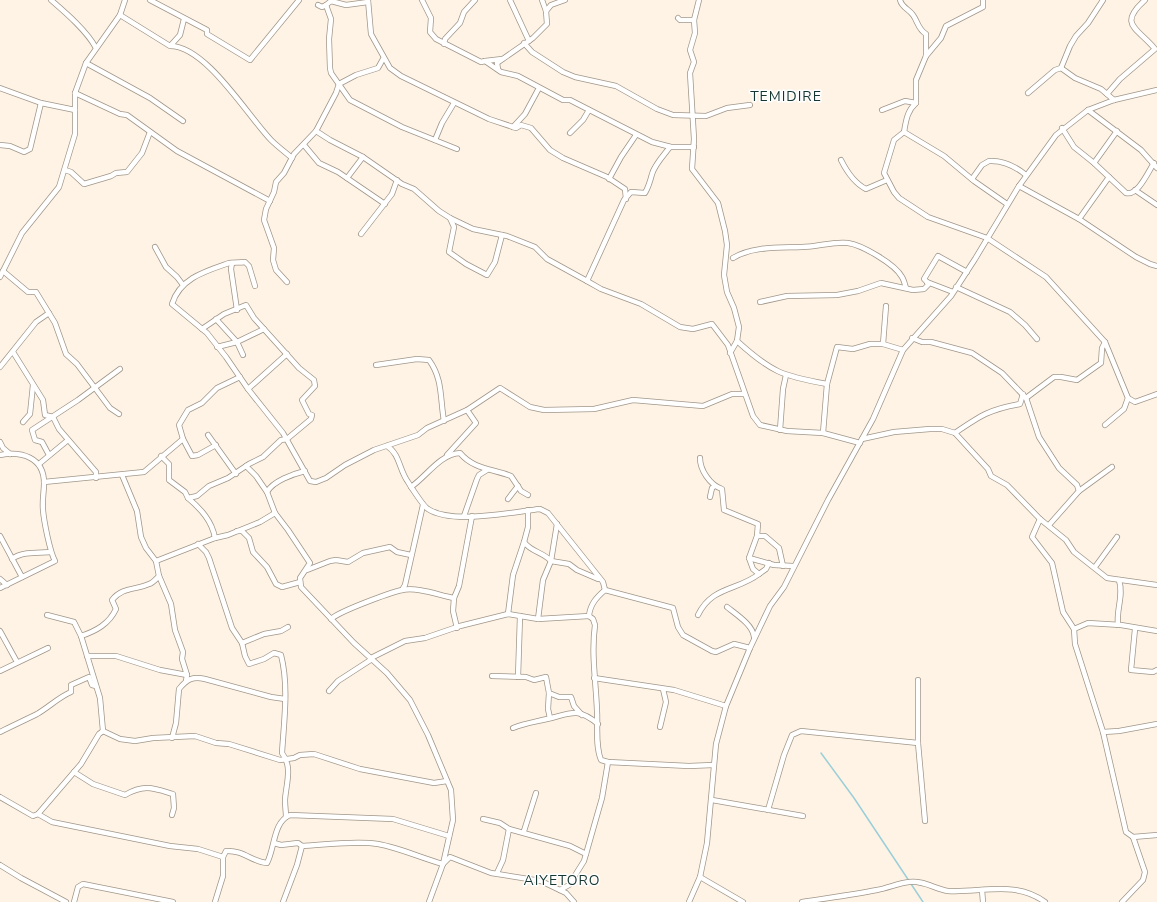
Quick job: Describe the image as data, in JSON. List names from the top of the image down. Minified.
{"districts":["TEMIDIRE","AIYETORO"]}
